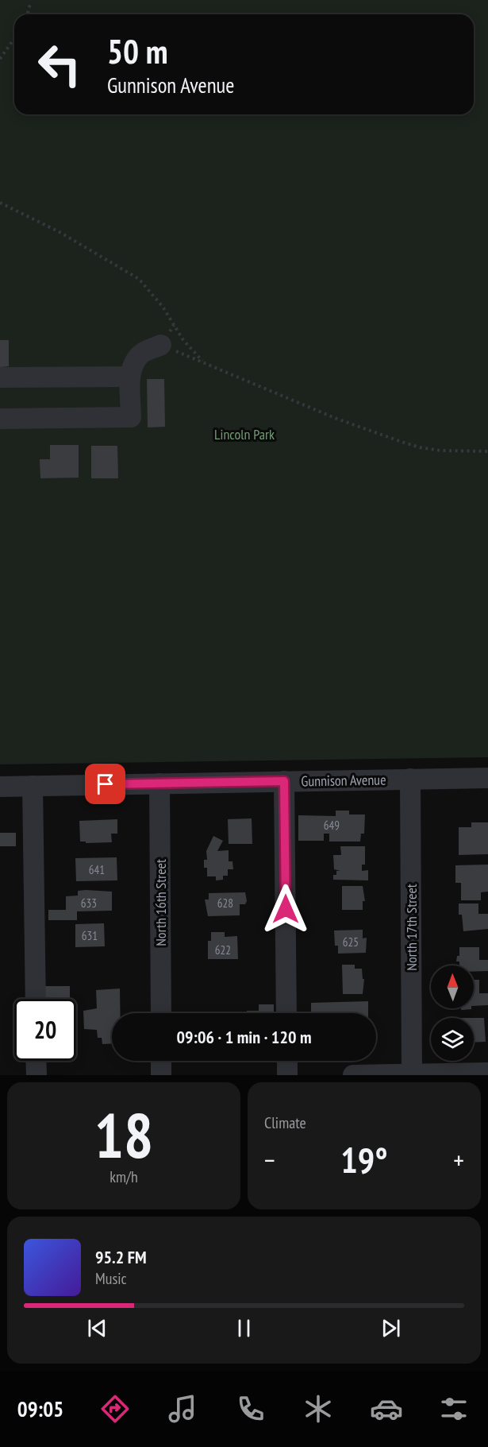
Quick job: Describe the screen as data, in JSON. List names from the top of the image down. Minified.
{"streets":{"street":["Gunnison Avenue","North 16th Street","North 17th Street"]},"crossings":[["Gunnison Avenue","North 16th Street"],["Gunnison Avenue","North 17th Street"]],"parks":["Lincoln Park"],"house_numbers":["649","641","633","628","631","625","622"],"north":"top","page":{"turn":["50 m","Gunnison Avenue"],"limit":"20","trip":"09:06 · 1 min · 120 m","tile":[["18","km/h"],"Climate"],"heat":["−","19°","+"],"song":["95.2 FM","Music"],"tabs":"09:05"}}
